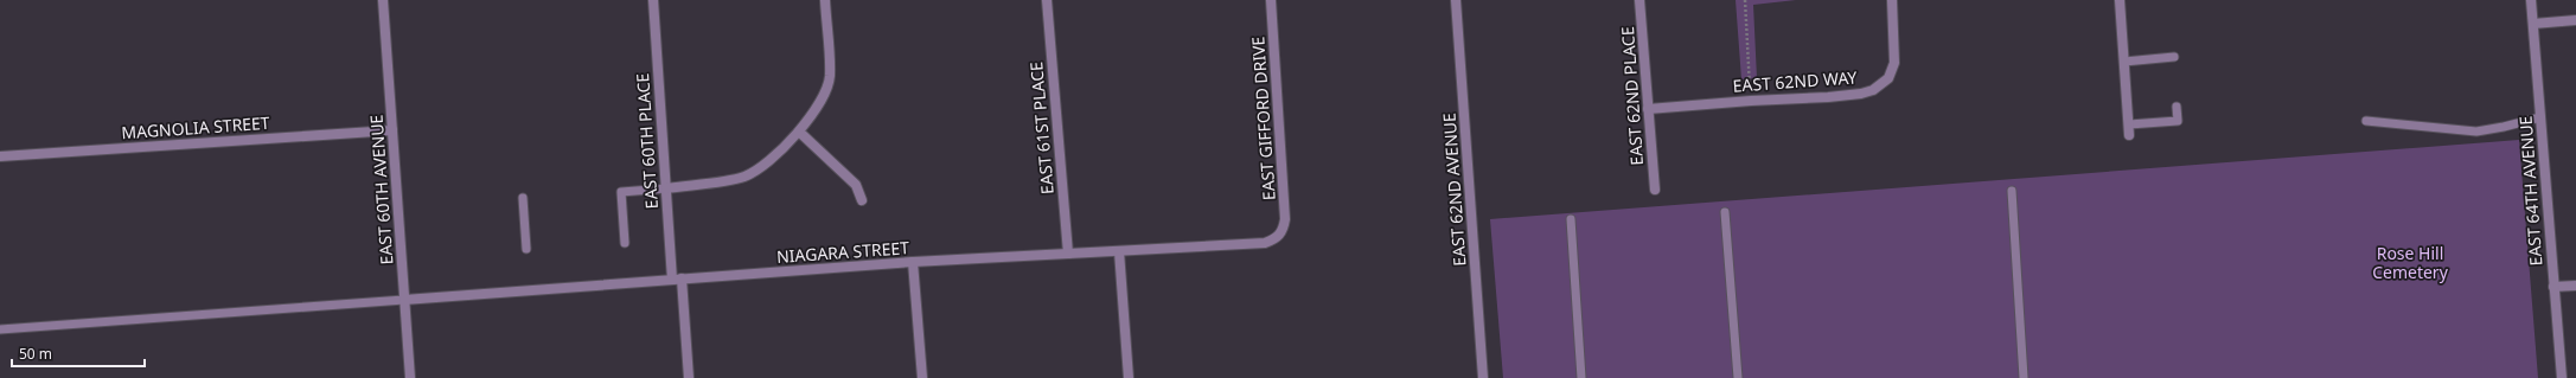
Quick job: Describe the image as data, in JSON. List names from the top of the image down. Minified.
{"streets":{"street":["EAST 62ND WAY","EAST 62ND PLACE","EAST GIFFORD DRIVE","MAGNOLIA STREET","EAST 61ST PLACE","EAST 60TH PLACE","EAST 60TH AVENUE","EAST 62ND AVENUE","EAST 64TH AVENUE","NIAGARA STREET"]},"crossings":[["EAST 62ND WAY","EAST 62ND PLACE"],["EAST GIFFORD DRIVE","NIAGARA STREET"],["MAGNOLIA STREET","EAST 60TH AVENUE"],["EAST 61ST PLACE","NIAGARA STREET"],["EAST 60TH PLACE","NIAGARA STREET"],["EAST 60TH AVENUE","NIAGARA STREET"]],"parks":["Rose Hill Cemetery"],"scale_bar":"50 m"}
